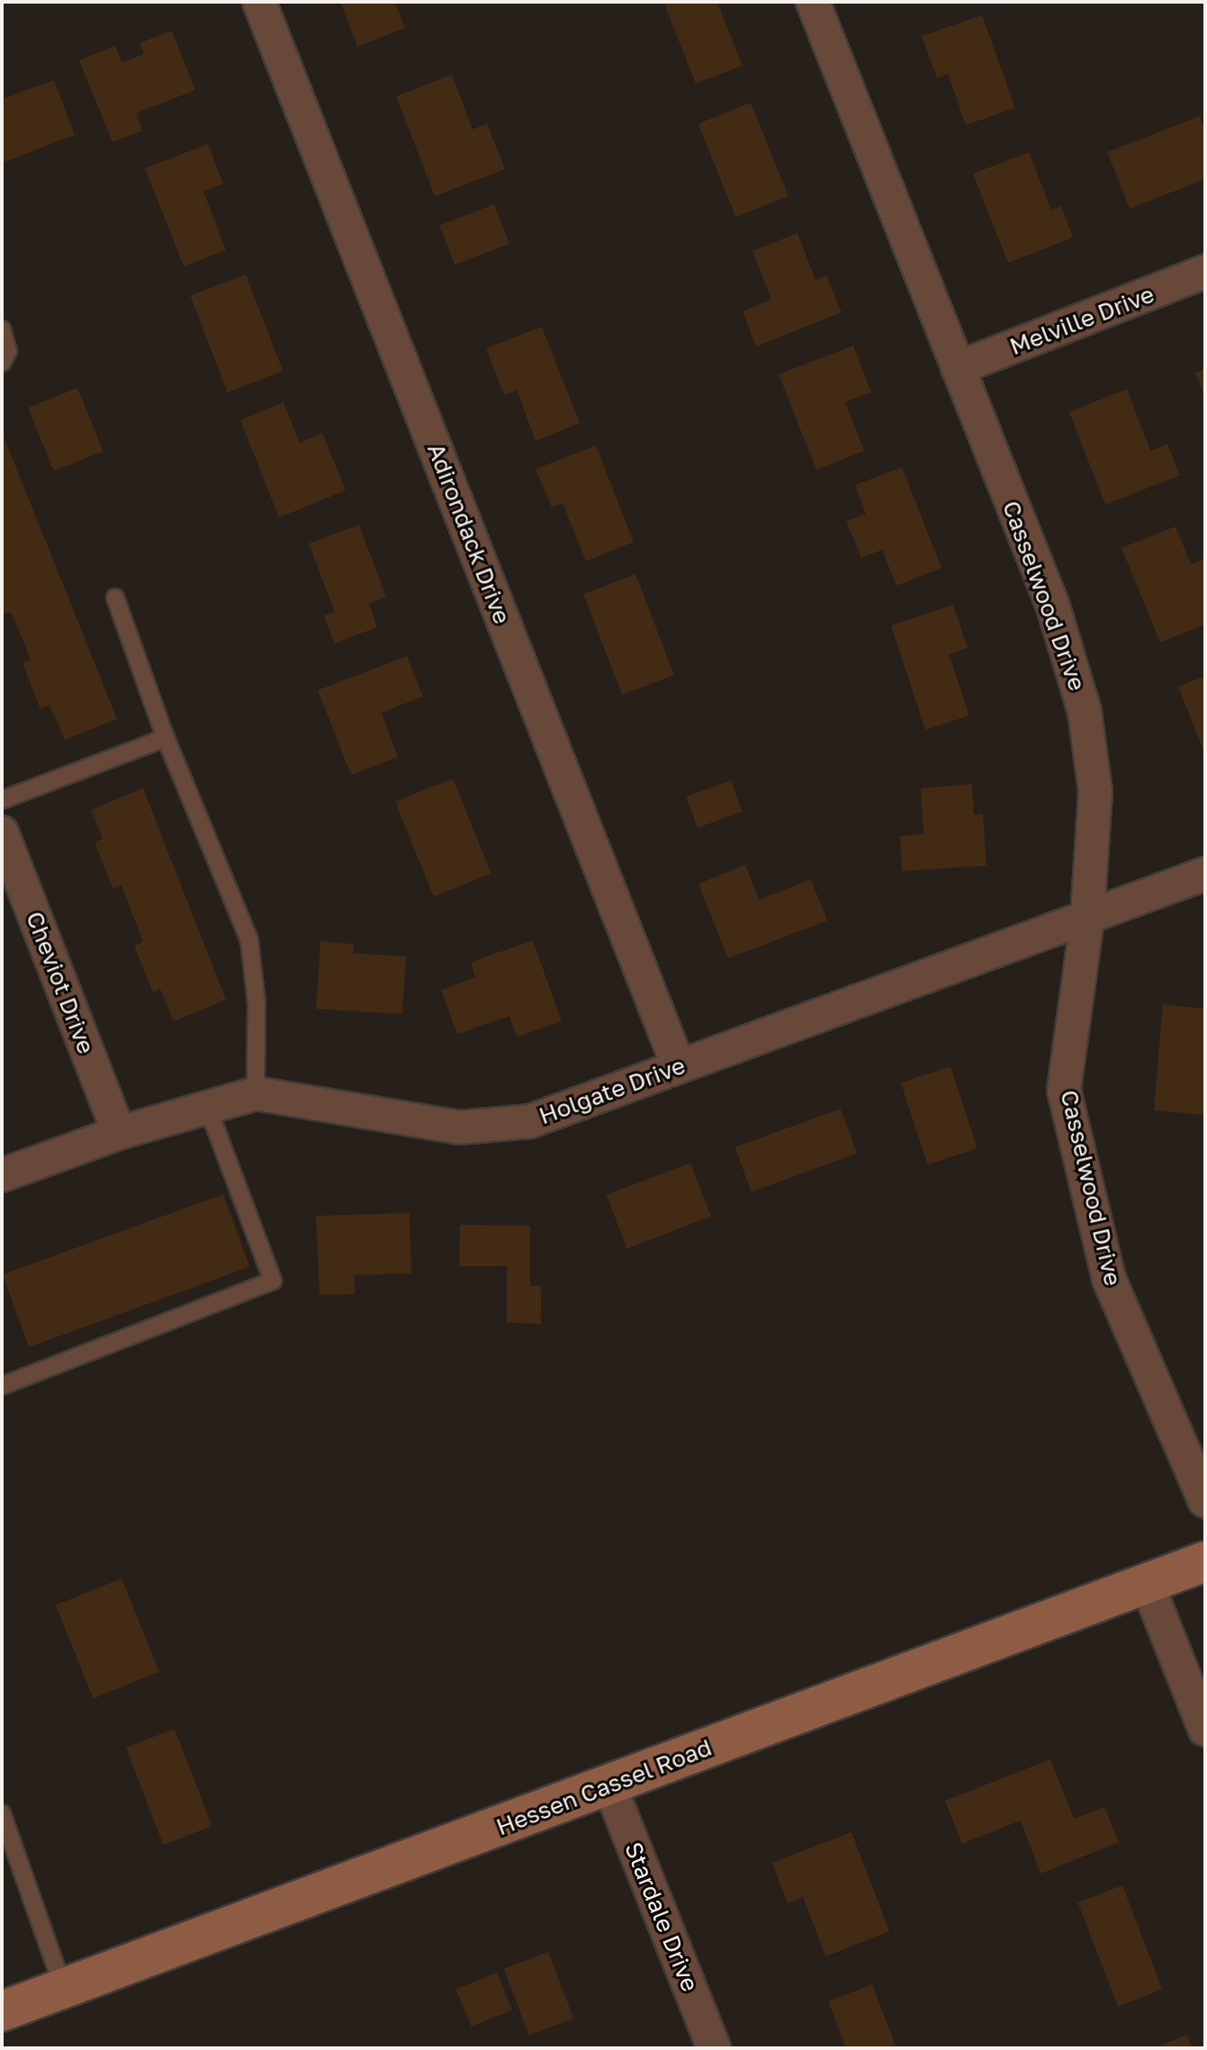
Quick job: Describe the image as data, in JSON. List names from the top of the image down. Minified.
{"streets":{"main road":["Hessen Cassel Road"],"street":["Melville Drive","Adirondack Drive","Casselwood Drive","Cheviot Drive","Holgate Drive","Stardale Drive"]},"crossings":[["Melville Drive","Casselwood Drive"],["Adirondack Drive","Holgate Drive"],["Casselwood Drive","Holgate Drive"],["Cheviot Drive","Holgate Drive"],["Hessen Cassel Road","Stardale Drive"]]}
